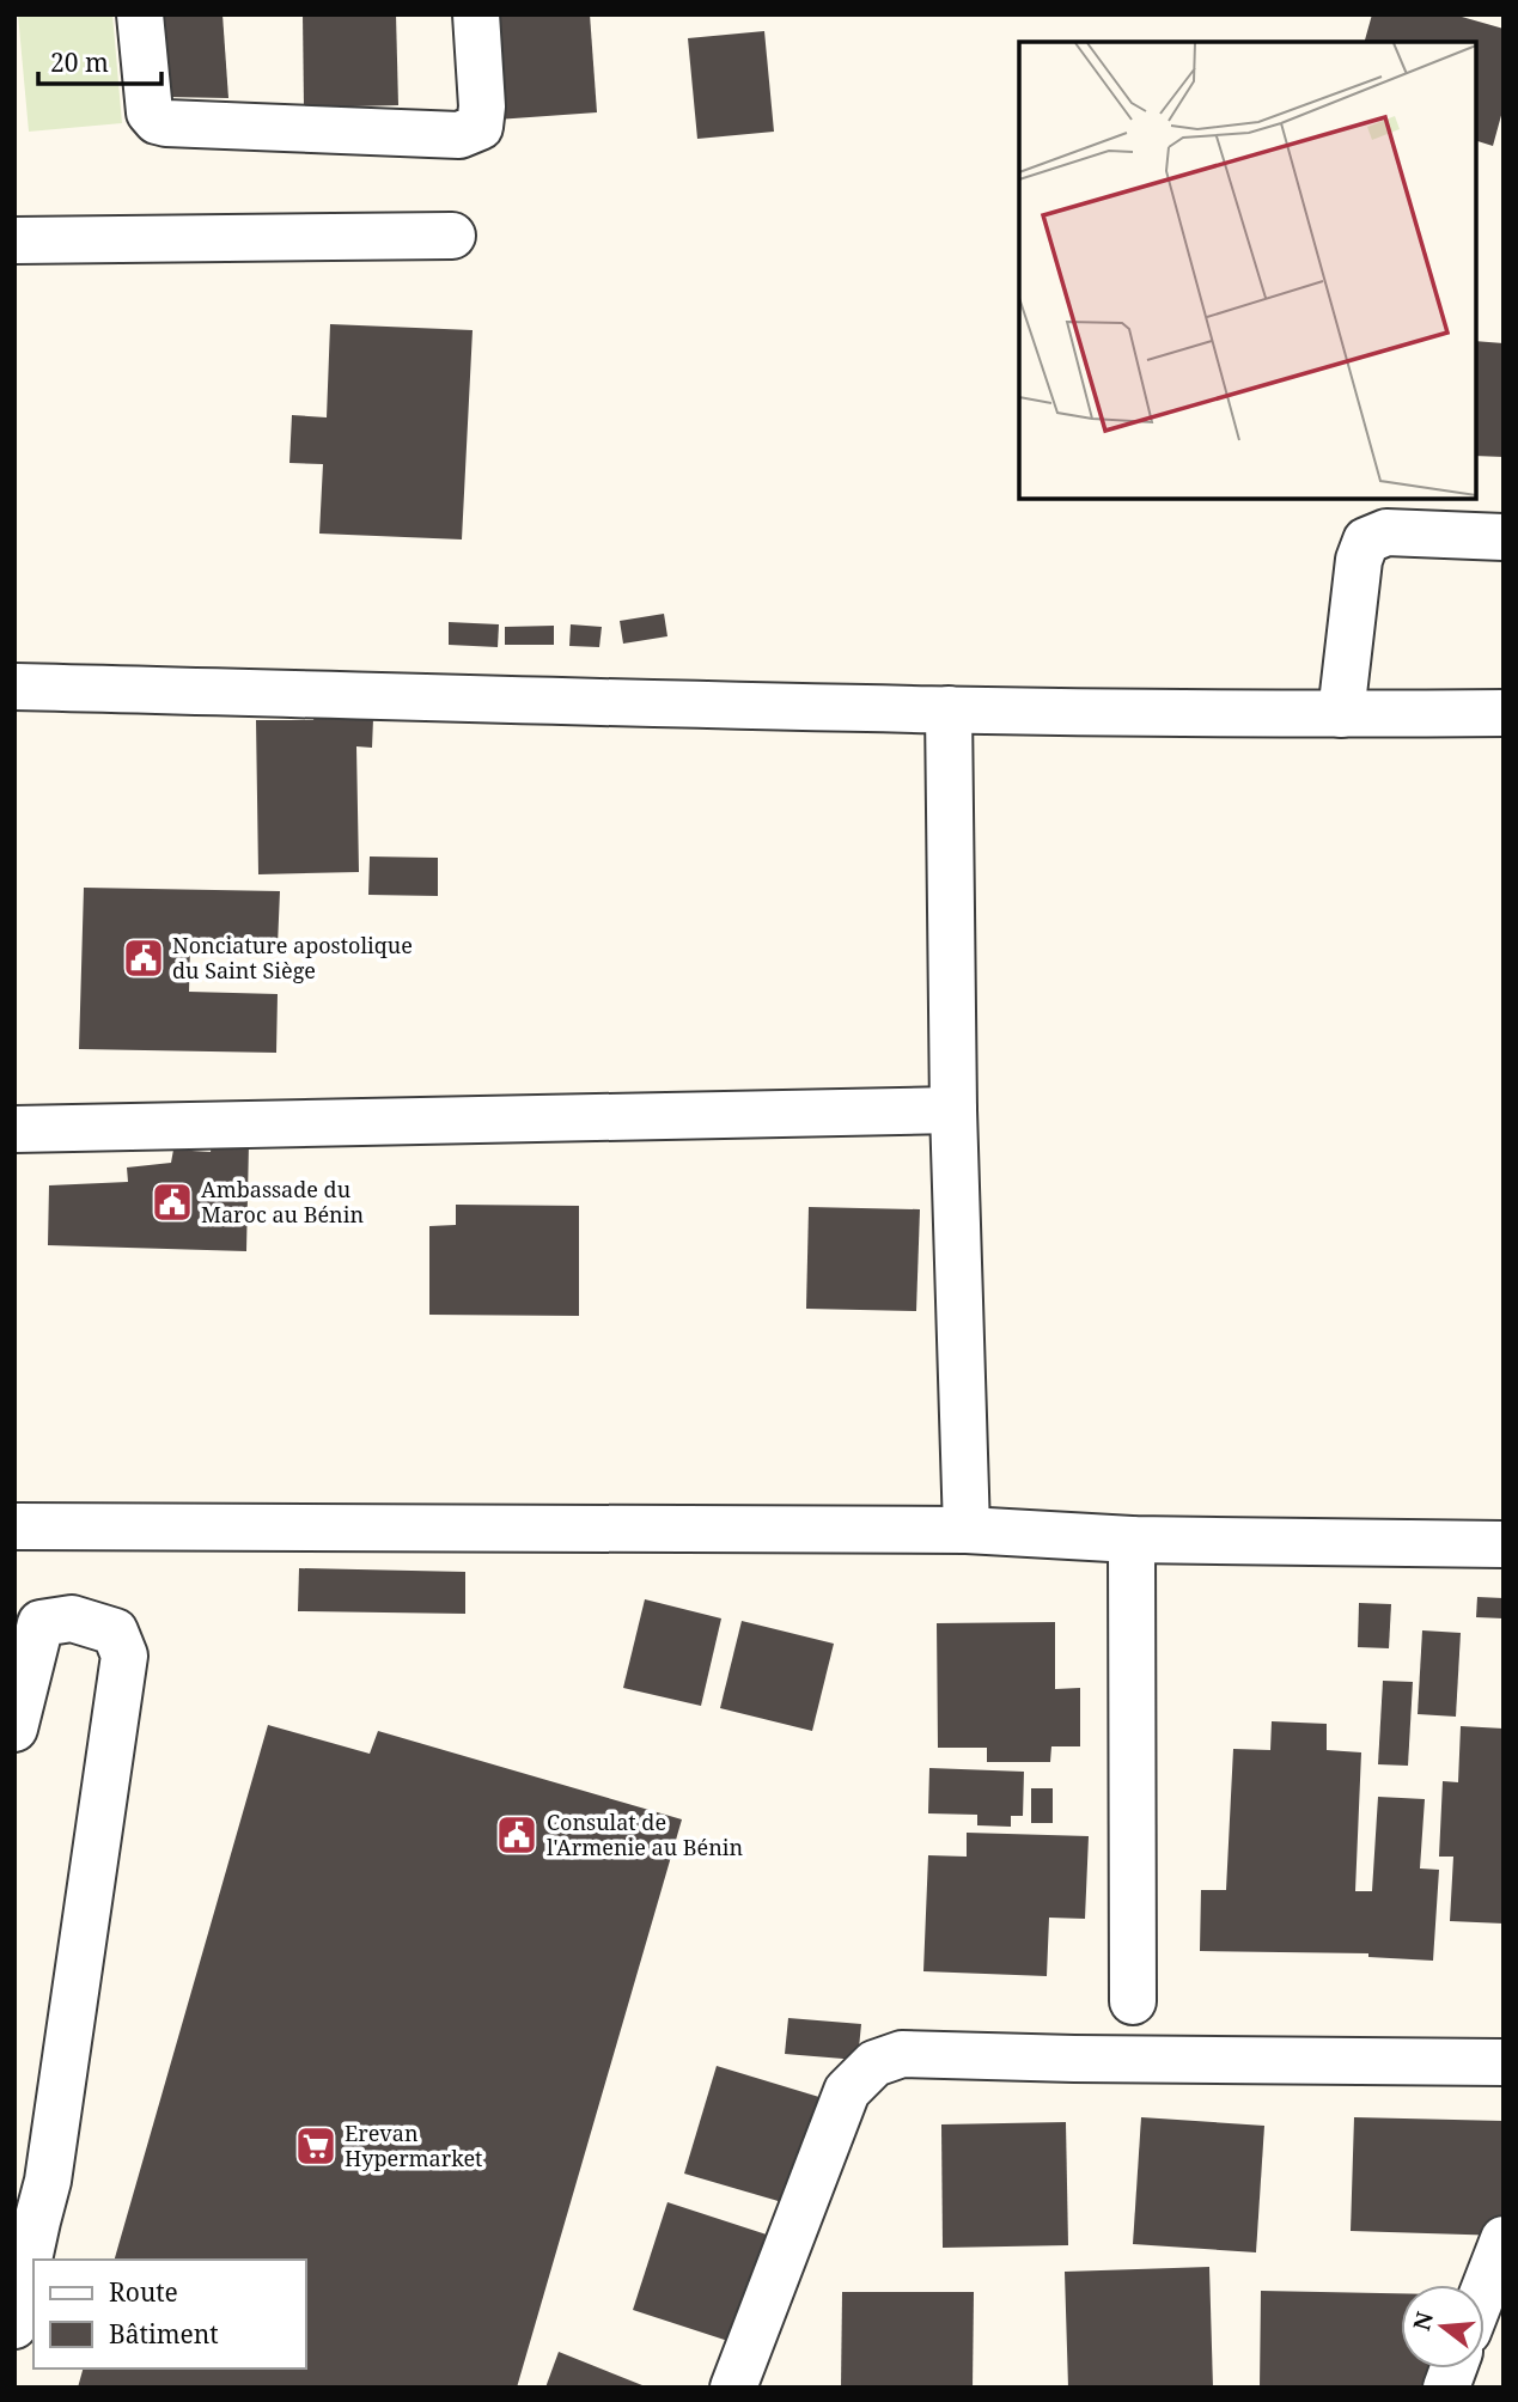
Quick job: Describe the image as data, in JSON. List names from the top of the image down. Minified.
{"places":{"public building":["Nonciature apostolique du Saint Siège","Ambassade du Maroc au Bénin","Consulat de l'Armenie au Bénin"],"supermarket":["Erevan Hypermarket"]},"legend":["Route","Bâtiment"],"scale_bar":"20 m","north":"left"}
